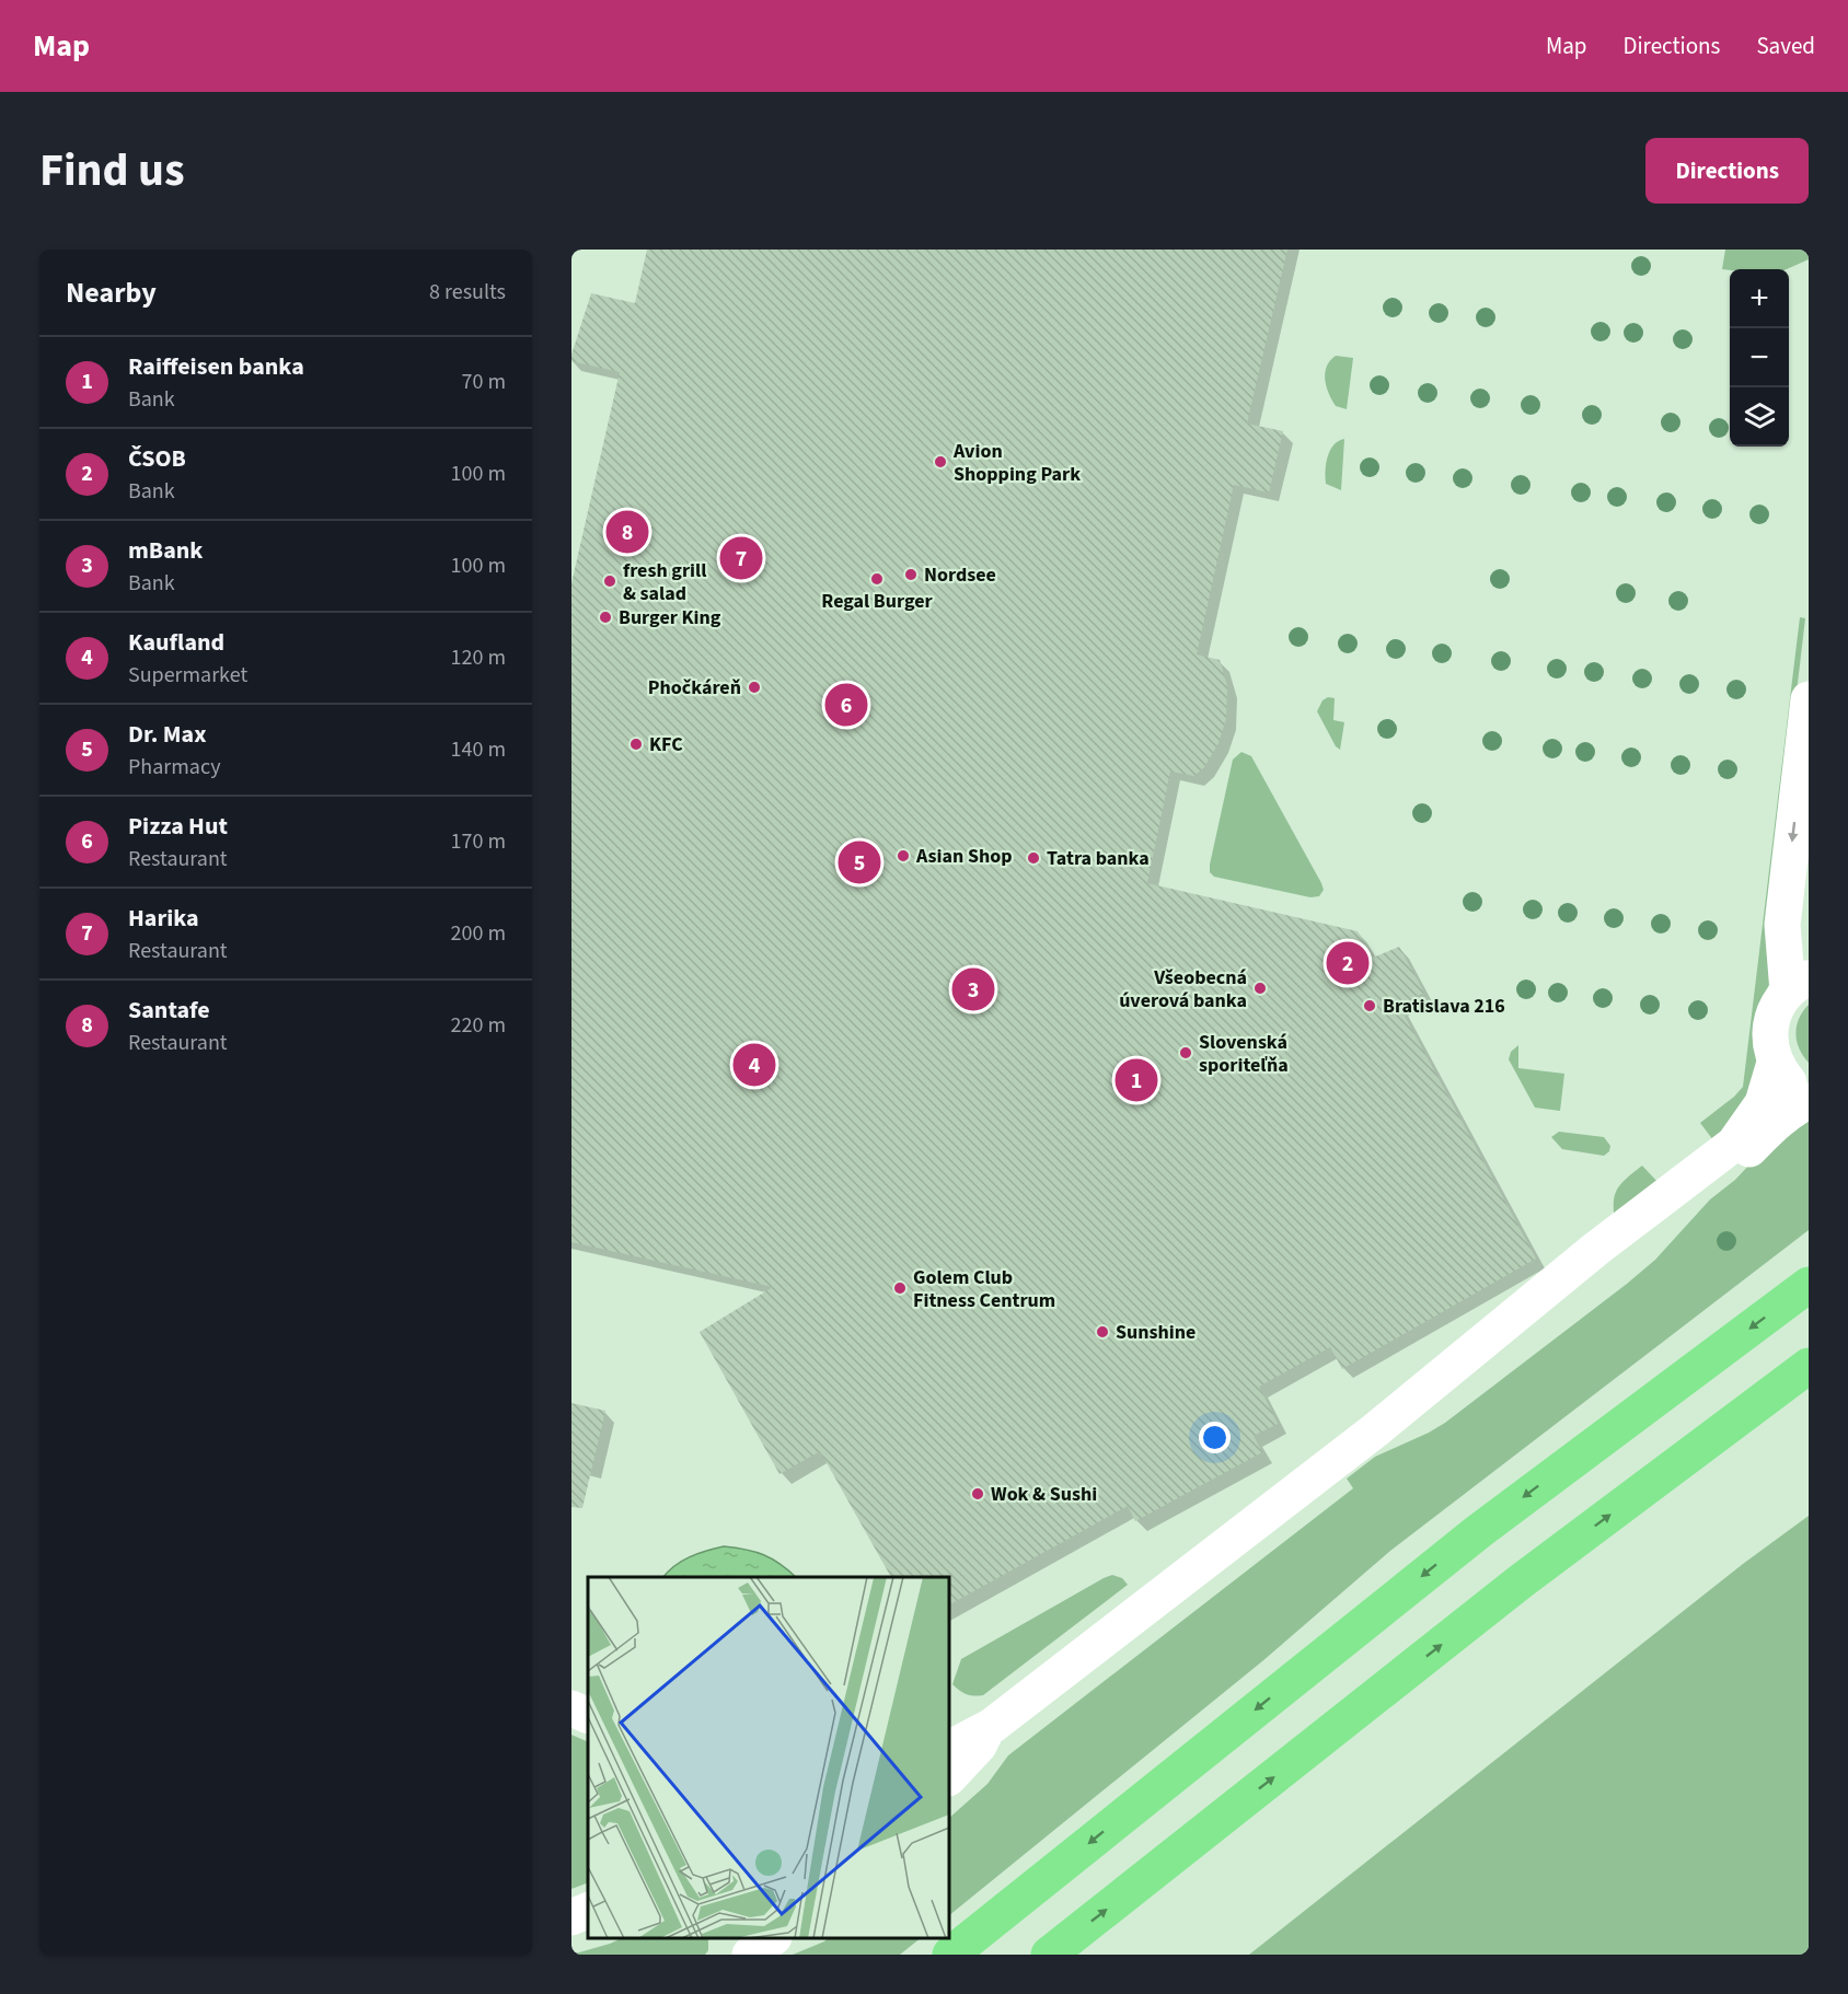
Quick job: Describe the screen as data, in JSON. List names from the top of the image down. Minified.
{"places":["Avion Shopping Park","Nordsee","Regal Burger","fresh grill & salad","Burger King","Phočkáreň","KFC","Asian Shop","Tatra banka","Všeobecná úverová banka","Bratislava 216","Slovenská sporiteľňa","Golem Club Fitness Centrum","Sunshine","Wok & Sushi"],"page":{"header":"Map","nav":["Map","Directions","Saved"],"title":"Find us","buttons":"Directions","heading":["Nearby","8 results"],"map_buttons":["+","−"],"list":[{"mark":"1","name":"Raiffeisen banka","note":"Bank","value":"70 m"},{"mark":"2","name":"ČSOB","note":"Bank","value":"100 m"},{"mark":"3","name":"mBank","note":"Bank","value":"100 m"},{"mark":"4","name":"Kaufland","note":"Supermarket","value":"120 m"},{"mark":"5","name":"Dr. Max","note":"Pharmacy","value":"140 m"},{"mark":"6","name":"Pizza Hut","note":"Restaurant","value":"170 m"},{"mark":"7","name":"Harika","note":"Restaurant","value":"200 m"},{"mark":"8","name":"Santafe","note":"Restaurant","value":"220 m"}],"pins":["8","7","6","5","2","3","4","1"]}}
